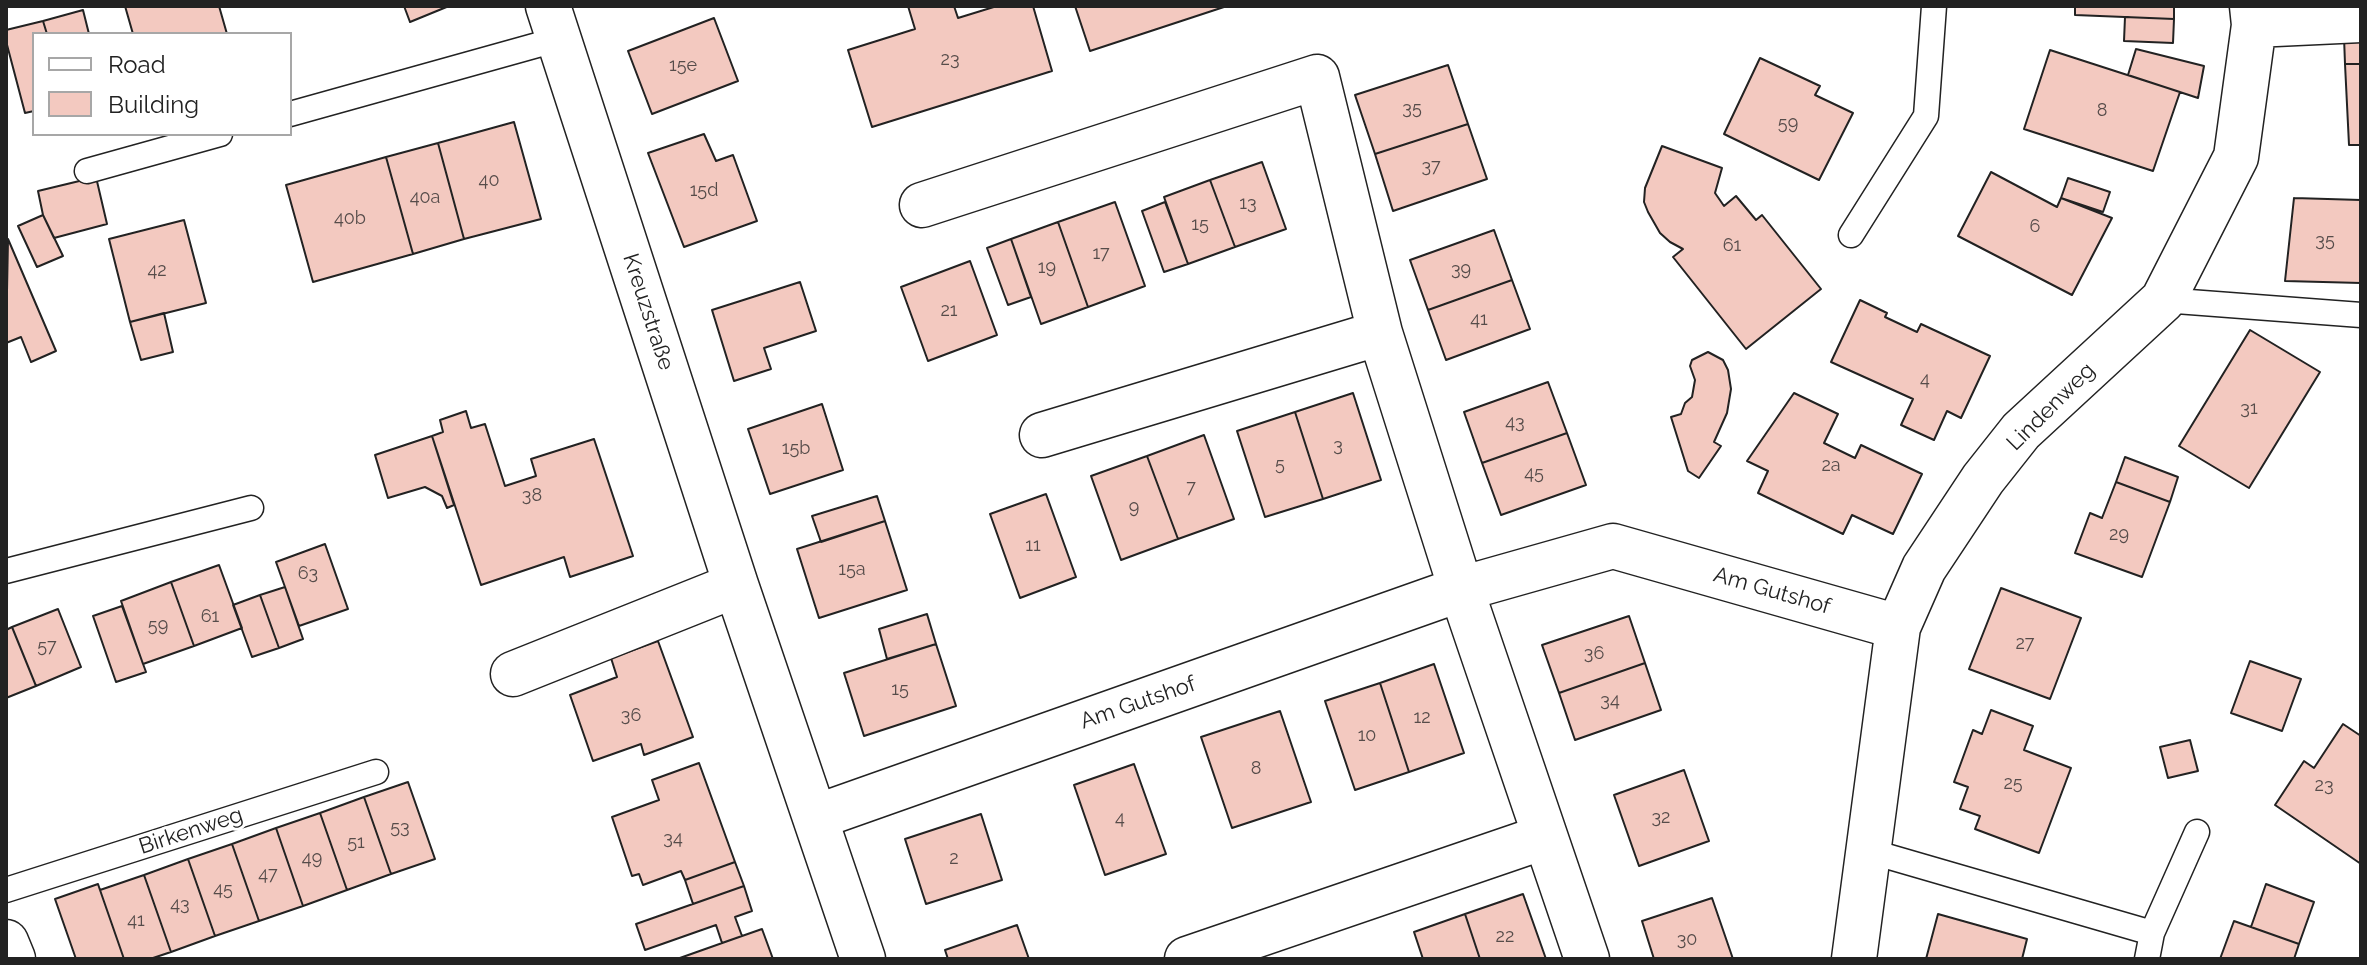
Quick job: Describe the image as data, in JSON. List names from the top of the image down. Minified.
{"streets":{"street":["Kreuzstraße","Lindenweg","Am Gutshof"],"lane":["Birkenweg"]},"crossings":[["Kreuzstraße","Am Gutshof"],["Lindenweg","Am Gutshof"]],"house_numbers":["23","15e","35","8","59","37","40","15d","40a","13","40b","15","6","35","61","17","19","39","42","21","41","4","31","43","3","15b","5","2a","45","7","38","9","29","11","15a","63","61","59","27","57","36","15","34","36","12","10","8","25","23","32","4","53","34","51","49","2","47","45","43","41","22","30"],"legend":["Road","Building"]}
